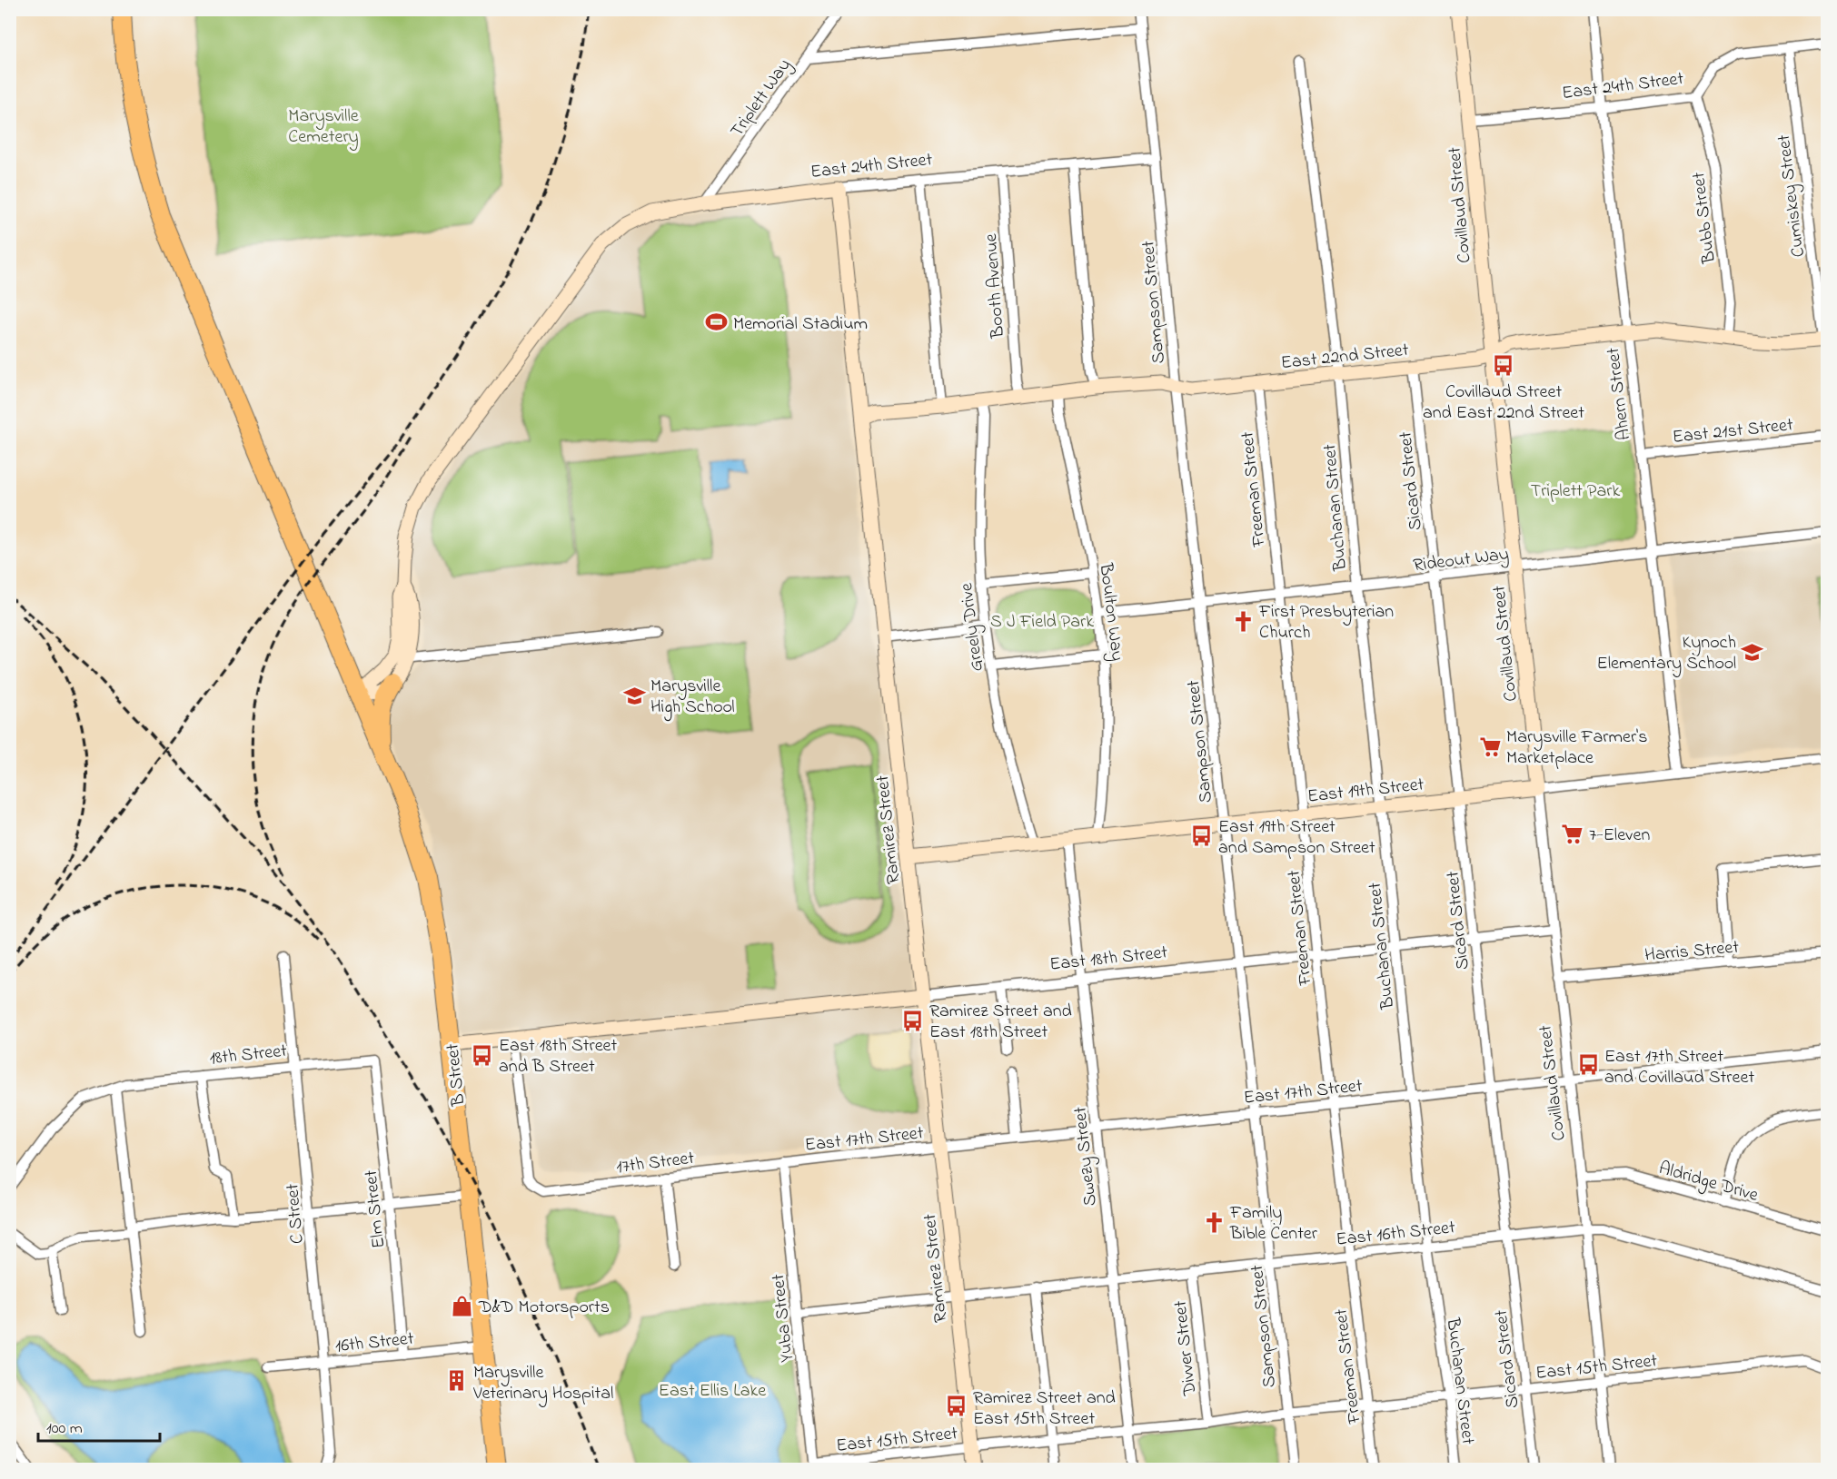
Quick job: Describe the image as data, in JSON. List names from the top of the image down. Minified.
{"streets":{"highway":["B Street"],"street":["East 24th Street","Triplett Way","Cumiskey Street","Covillaud Street","Bubb Street","Booth Avenue","Sampson Street","East 22nd Street","Ahern Street","East 21st Street","Sicard Street","Freeman Street","Buchanan Street","Rideout Way","Boulton Way","Greely Drive","East 19th Street","Ramirez Street","Harris Street","East 18th Street","18th Street","East 17th Street","Swezy Street","17th Street","Aldridge Drive","Elm Street","C Street","East 16th Street","Yuba Street","16th Street","Divver Street","East 15th Street"]},"crossings":[["East 24th Street","Triplett Way"],["East 24th Street","Cumiskey Street"],["East 24th Street","Covillaud Street"],["East 24th Street","Bubb Street"],["East 24th Street","Booth Avenue"],["East 24th Street","Sampson Street"],["East 24th Street","Ahern Street"],["East 24th Street","Ramirez Street"],["Cumiskey Street","East 22nd Street"],["Covillaud Street","East 22nd Street"],["Covillaud Street","Rideout Way"],["Covillaud Street","East 19th Street"],["Covillaud Street","Harris Street"],["Covillaud Street","East 18th Street"],["Covillaud Street","East 17th Street"],["Covillaud Street","Aldridge Drive"],["Covillaud Street","East 16th Street"],["Covillaud Street","East 15th Street"],["Bubb Street","East 22nd Street"],["Booth Avenue","East 22nd Street"],["Sampson Street","East 22nd Street"],["Sampson Street","Rideout Way"],["Sampson Street","East 19th Street"],["Sampson Street","East 18th Street"],["Sampson Street","East 17th Street"],["Sampson Street","East 16th Street"],["Sampson Street","East 15th Street"],["East 22nd Street","Ahern Street"],["East 22nd Street","Sicard Street"],["East 22nd Street","Freeman Street"],["East 22nd Street","Buchanan Street"],["East 22nd Street","Boulton Way"],["East 22nd Street","Greely Drive"],["East 22nd Street","Ramirez Street"],["Ahern Street","East 21st Street"],["Ahern Street","Rideout Way"],["Ahern Street","East 19th Street"],["Sicard Street","Rideout Way"],["Sicard Street","East 19th Street"],["Sicard Street","East 18th Street"],["Sicard Street","East 17th Street"],["Sicard Street","East 16th Street"],["Sicard Street","East 15th Street"],["Freeman Street","Rideout Way"],["Freeman Street","East 19th Street"],["Freeman Street","East 18th Street"],["Freeman Street","East 17th Street"],["Freeman Street","East 16th Street"],["Freeman Street","East 15th Street"],["Buchanan Street","Rideout Way"],["Buchanan Street","East 19th Street"],["Buchanan Street","East 18th Street"],["Buchanan Street","East 17th Street"],["Buchanan Street","East 16th Street"],["Buchanan Street","East 15th Street"],["Rideout Way","Boulton Way"],["Boulton Way","East 19th Street"],["Greely Drive","East 19th Street"],["East 19th Street","Ramirez Street"],["East 19th Street","Swezy Street"],["Ramirez Street","East 18th Street"],["Ramirez Street","East 17th Street"],["Ramirez Street","East 16th Street"],["Ramirez Street","East 15th Street"],["East 18th Street","Swezy Street"],["East 18th Street","17th Street"],["18th Street","Elm Street"],["18th Street","C Street"],["B Street","16th Street"],["East 17th Street","Swezy Street"],["East 17th Street","17th Street"],["East 17th Street","Yuba Street"],["Swezy Street","East 16th Street"],["Swezy Street","East 15th Street"],["17th Street","Yuba Street"],["Elm Street","16th Street"],["C Street","16th Street"],["East 16th Street","Yuba Street"],["East 16th Street","Divver Street"],["Yuba Street","East 15th Street"],["Divver Street","East 15th Street"]],"parks":["Marysville Cemetery","Triplett Park","S J Field Park","East Ellis Lake"],"places":{"sports":["Memorial Stadium"],"bus stop":["Covillaud Street and East 22nd Street","East 19th Street and Sampson Street","Ramirez Street and East 18th Street","East 18th Street and B Street","East 17th Street and Covillaud Street","Ramirez Street and East 15th Street"],"church":["First Presbyterian Church","Family Bible Center"],"school or university":["Kynoch Elementary School","Marysville High School"],"supermarket":["Marysville Farmer's Marketplace","7-Eleven"],"shop":["D&D Motorsports"],"building":["Marysville Veterinary Hospital"]},"scale_bar":"100 m"}
